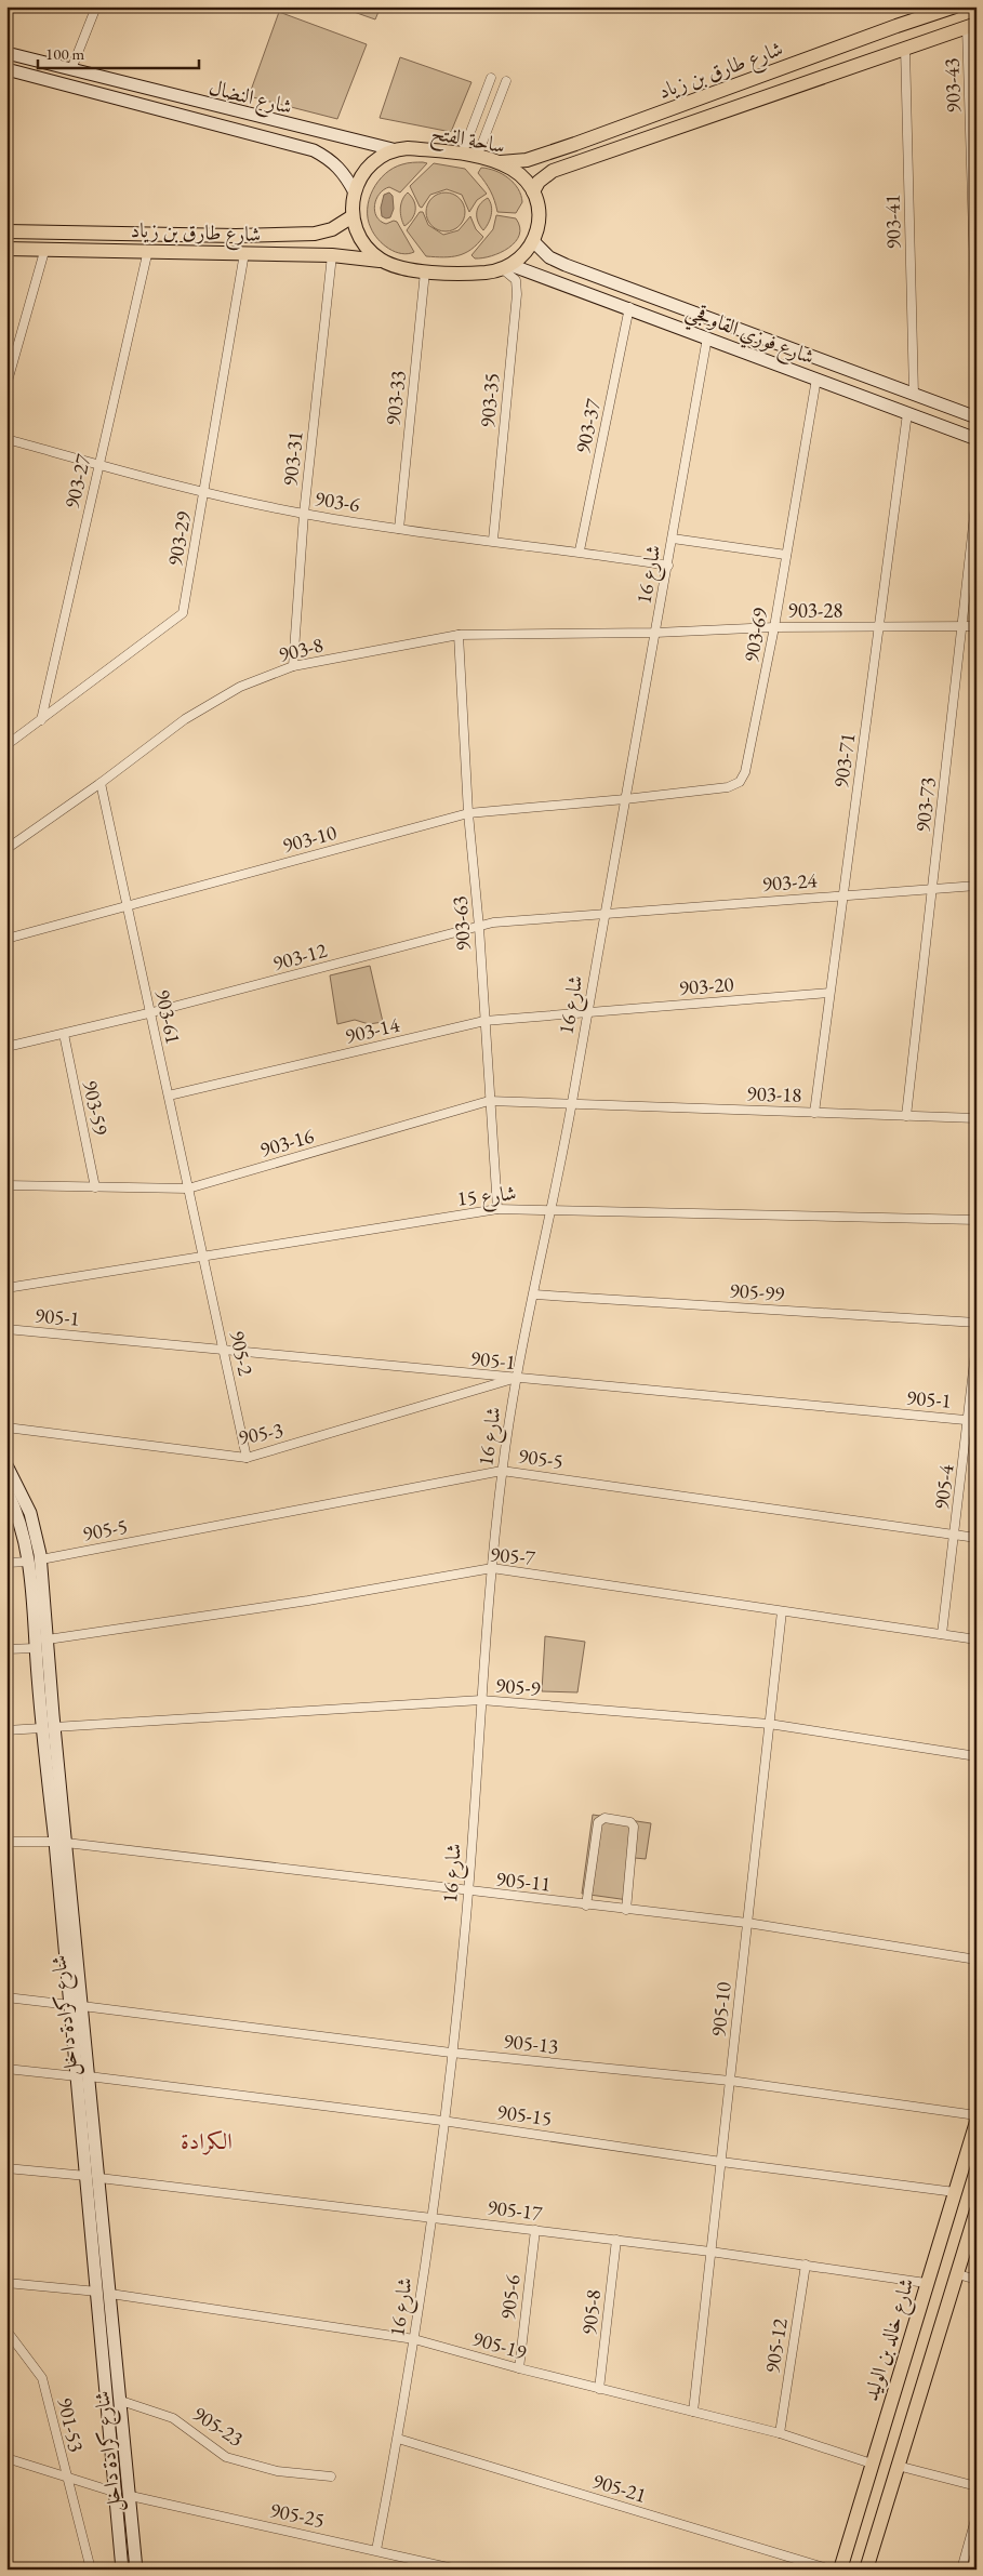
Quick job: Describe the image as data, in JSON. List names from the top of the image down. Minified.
{"streets":{"main road":["شارع طارق بن زياد","شارع النضال","ساحة الفتح","شارع فوزي القاوقجي","شارع كرادة داخل","شارع خالد بن الوليد"],"street":["903-43","903-41","903-33","903-35","903-37","903-31","903-27","903-6","903-29","شارع 16","903-28","903-69","903-8","903-71","903-73","903-10","903-24","903-63","903-12","903-20","903-61","903-14","903-18","903-59","903-16","شارع 15","905-99","905-1","905-2","905-3","905-5","905-4","905-7","905-9","905-11","905-10","905-13","905-15","905-17","905-6","905-8","905-19","905-12","901-53","905-23","905-21","905-25"]},"crossings":[["شارع طارق بن زياد","903-43"],["شارع طارق بن زياد","شارع النضال"],["شارع طارق بن زياد","ساحة الفتح"],["شارع طارق بن زياد","903-41"],["شارع طارق بن زياد","شارع فوزي القاوقجي"],["شارع طارق بن زياد","903-33"],["شارع طارق بن زياد","903-35"],["شارع طارق بن زياد","903-31"],["شارع طارق بن زياد","903-27"],["شارع طارق بن زياد","903-29"],["شارع النضال","ساحة الفتح"],["شارع النضال","شارع فوزي القاوقجي"],["شارع النضال","903-33"],["شارع النضال","903-35"],["ساحة الفتح","شارع فوزي القاوقجي"],["ساحة الفتح","903-33"],["ساحة الفتح","903-35"],["903-41","شارع فوزي القاوقجي"],["شارع فوزي القاوقجي","903-33"],["شارع فوزي القاوقجي","903-35"],["شارع فوزي القاوقجي","903-37"],["شارع فوزي القاوقجي","شارع 16"],["شارع فوزي القاوقجي","903-69"],["شارع فوزي القاوقجي","903-71"],["903-33","903-35"],["903-33","903-6"],["903-35","903-6"],["903-37","903-6"],["903-31","903-6"],["903-31","903-8"],["903-27","903-6"],["903-27","903-29"],["903-6","903-29"],["903-6","شارع 16"],["شارع 16","903-28"],["شارع 16","903-69"],["شارع 16","903-8"],["شارع 16","903-10"],["شارع 16","903-24"],["شارع 16","903-12"],["شارع 16","903-20"],["شارع 16","903-14"],["شارع 16","903-18"],["شارع 16","903-16"],["شارع 16","شارع 15"],["شارع 16","905-99"],["شارع 16","905-1"],["شارع 16","905-3"],["شارع 16","905-5"],["شارع 16","905-7"],["شارع 16","905-9"],["شارع 16","905-11"],["شارع 16","905-13"],["شارع 16","905-15"],["شارع 16","905-17"],["شارع 16","905-19"],["شارع 16","905-21"],["شارع 16","905-25"],["903-28","903-69"],["903-28","903-8"],["903-28","903-71"],["903-28","903-73"],["903-69","903-10"],["903-8","903-63"],["903-8","903-61"],["903-71","903-24"],["903-71","903-20"],["903-71","903-18"],["903-73","903-24"],["903-73","903-18"],["903-10","903-63"],["903-10","903-61"],["903-24","903-12"],["903-63","903-12"],["903-63","903-14"],["903-63","903-16"],["903-63","شارع 15"],["903-12","903-61"],["903-12","903-59"],["903-20","903-14"],["903-61","903-14"],["903-61","903-16"],["903-61","شارع 15"],["903-61","905-2"],["903-18","903-16"],["903-59","903-16"],["شارع 15","905-2"],["905-1","905-2"],["905-1","905-3"],["905-1","905-4"],["905-2","905-3"],["905-5","905-4"],["905-5","شارع كرادة داخل"],["905-4","905-7"],["905-7","905-10"],["905-7","شارع كرادة داخل"],["905-9","905-10"],["905-9","شارع كرادة داخل"],["905-11","905-10"],["905-11","شارع كرادة داخل"],["905-10","905-13"],["905-10","905-15"],["905-10","905-17"],["905-10","905-19"],["شارع كرادة داخل","905-13"],["شارع كرادة داخل","905-15"],["شارع كرادة داخل","905-17"],["شارع كرادة داخل","905-19"],["شارع كرادة داخل","905-23"],["شارع كرادة داخل","905-25"],["905-15","شارع خالد بن الوليد"],["905-17","905-6"],["905-17","905-8"],["905-17","شارع خالد بن الوليد"],["905-17","905-12"],["905-6","905-19"],["905-8","905-19"],["شارع خالد بن الوليد","905-19"],["905-19","905-12"]],"districts":["الكرادة"],"scale_bar":"100 m"}
